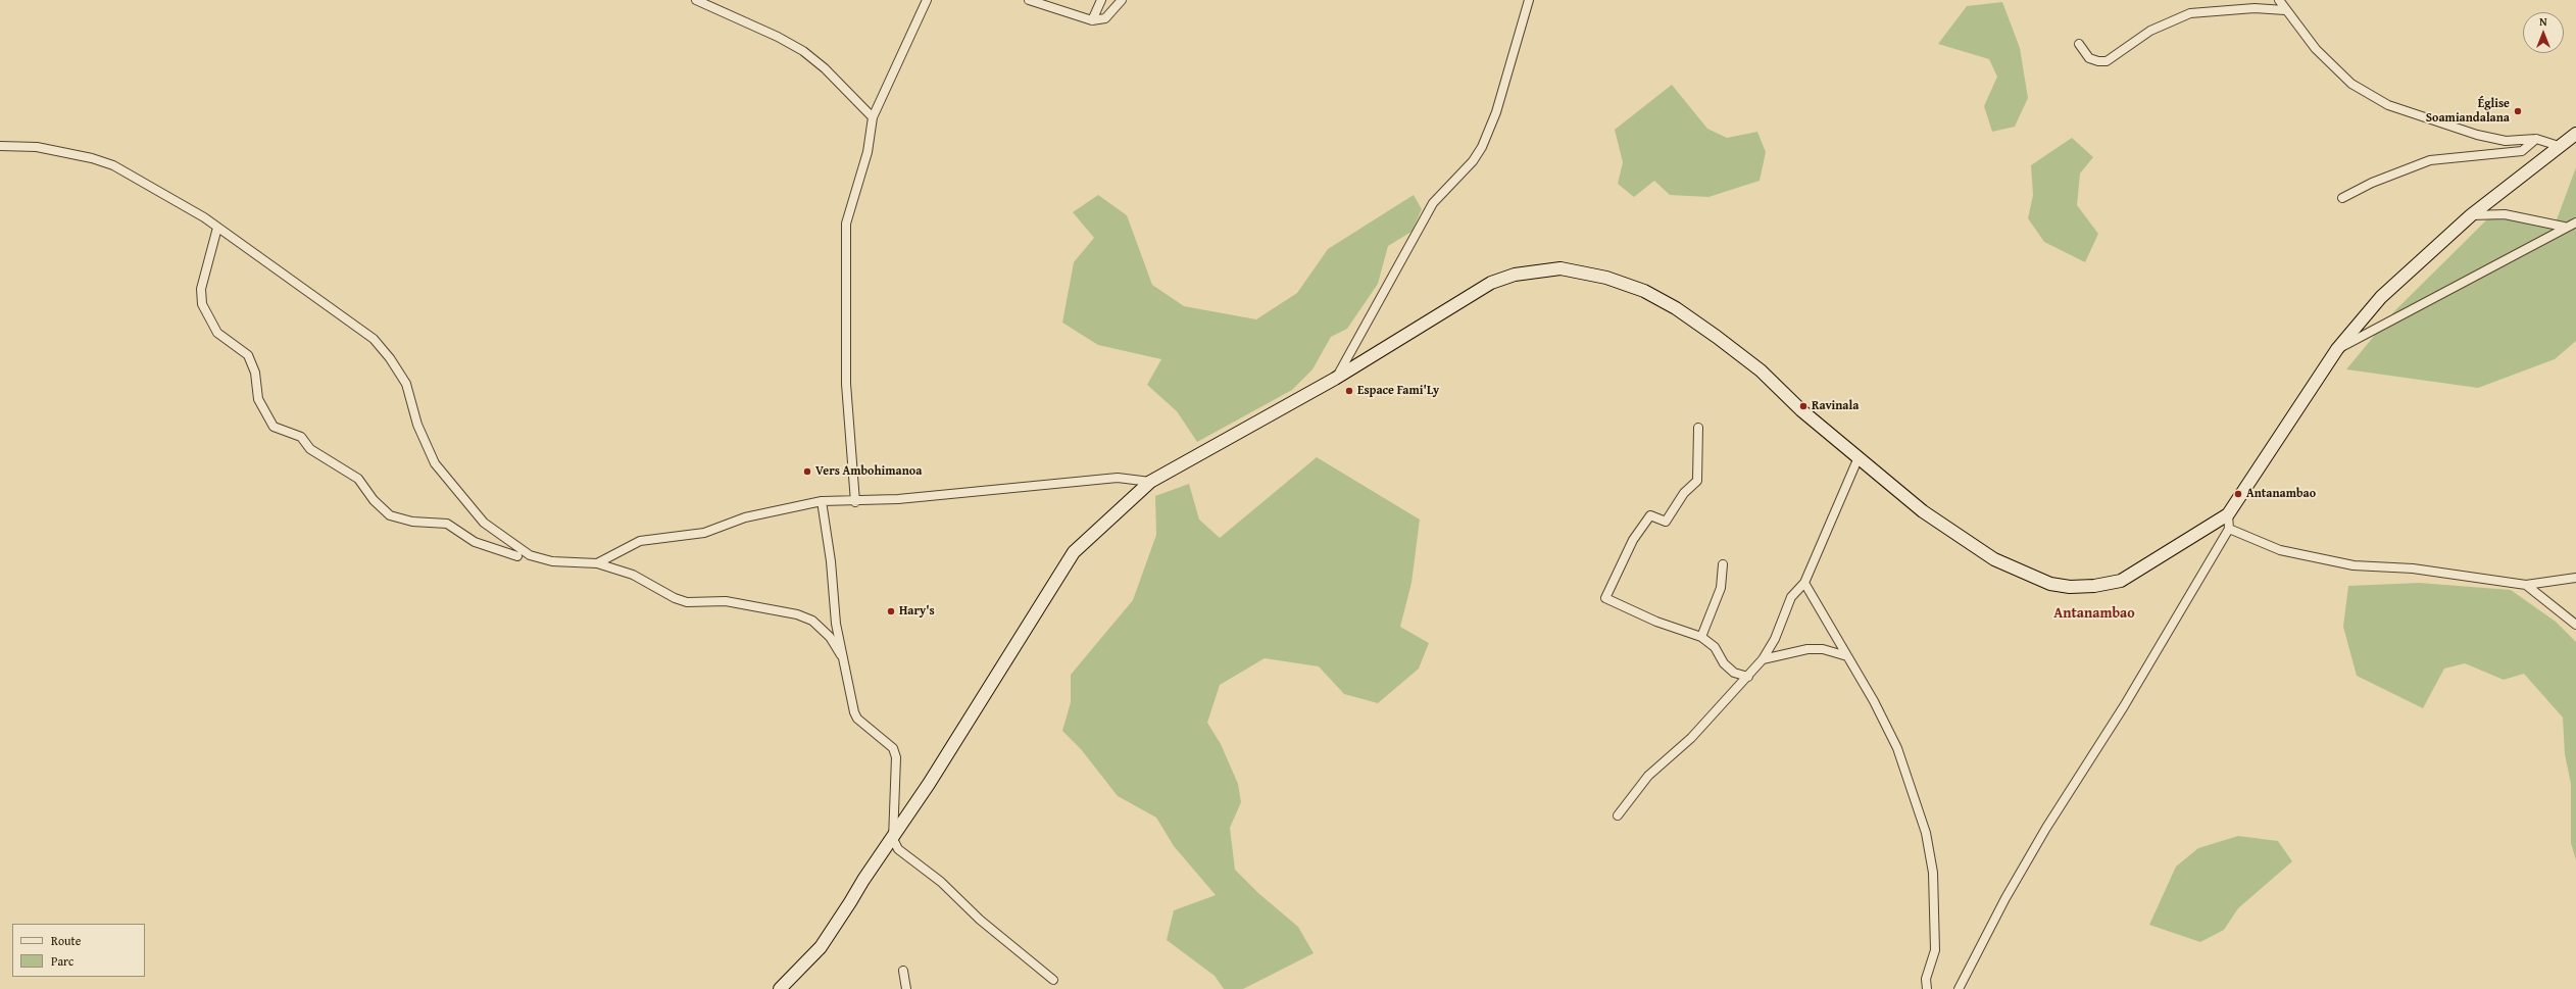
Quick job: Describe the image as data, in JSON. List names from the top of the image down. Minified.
{"districts":["Antanambao"],"places":["Église Soamiandalana","Espace Fami'Ly","Ravinala","Vers Ambohimanoa","Antanambao","Hary's"],"legend":["Route","Parc"],"north":"top"}
